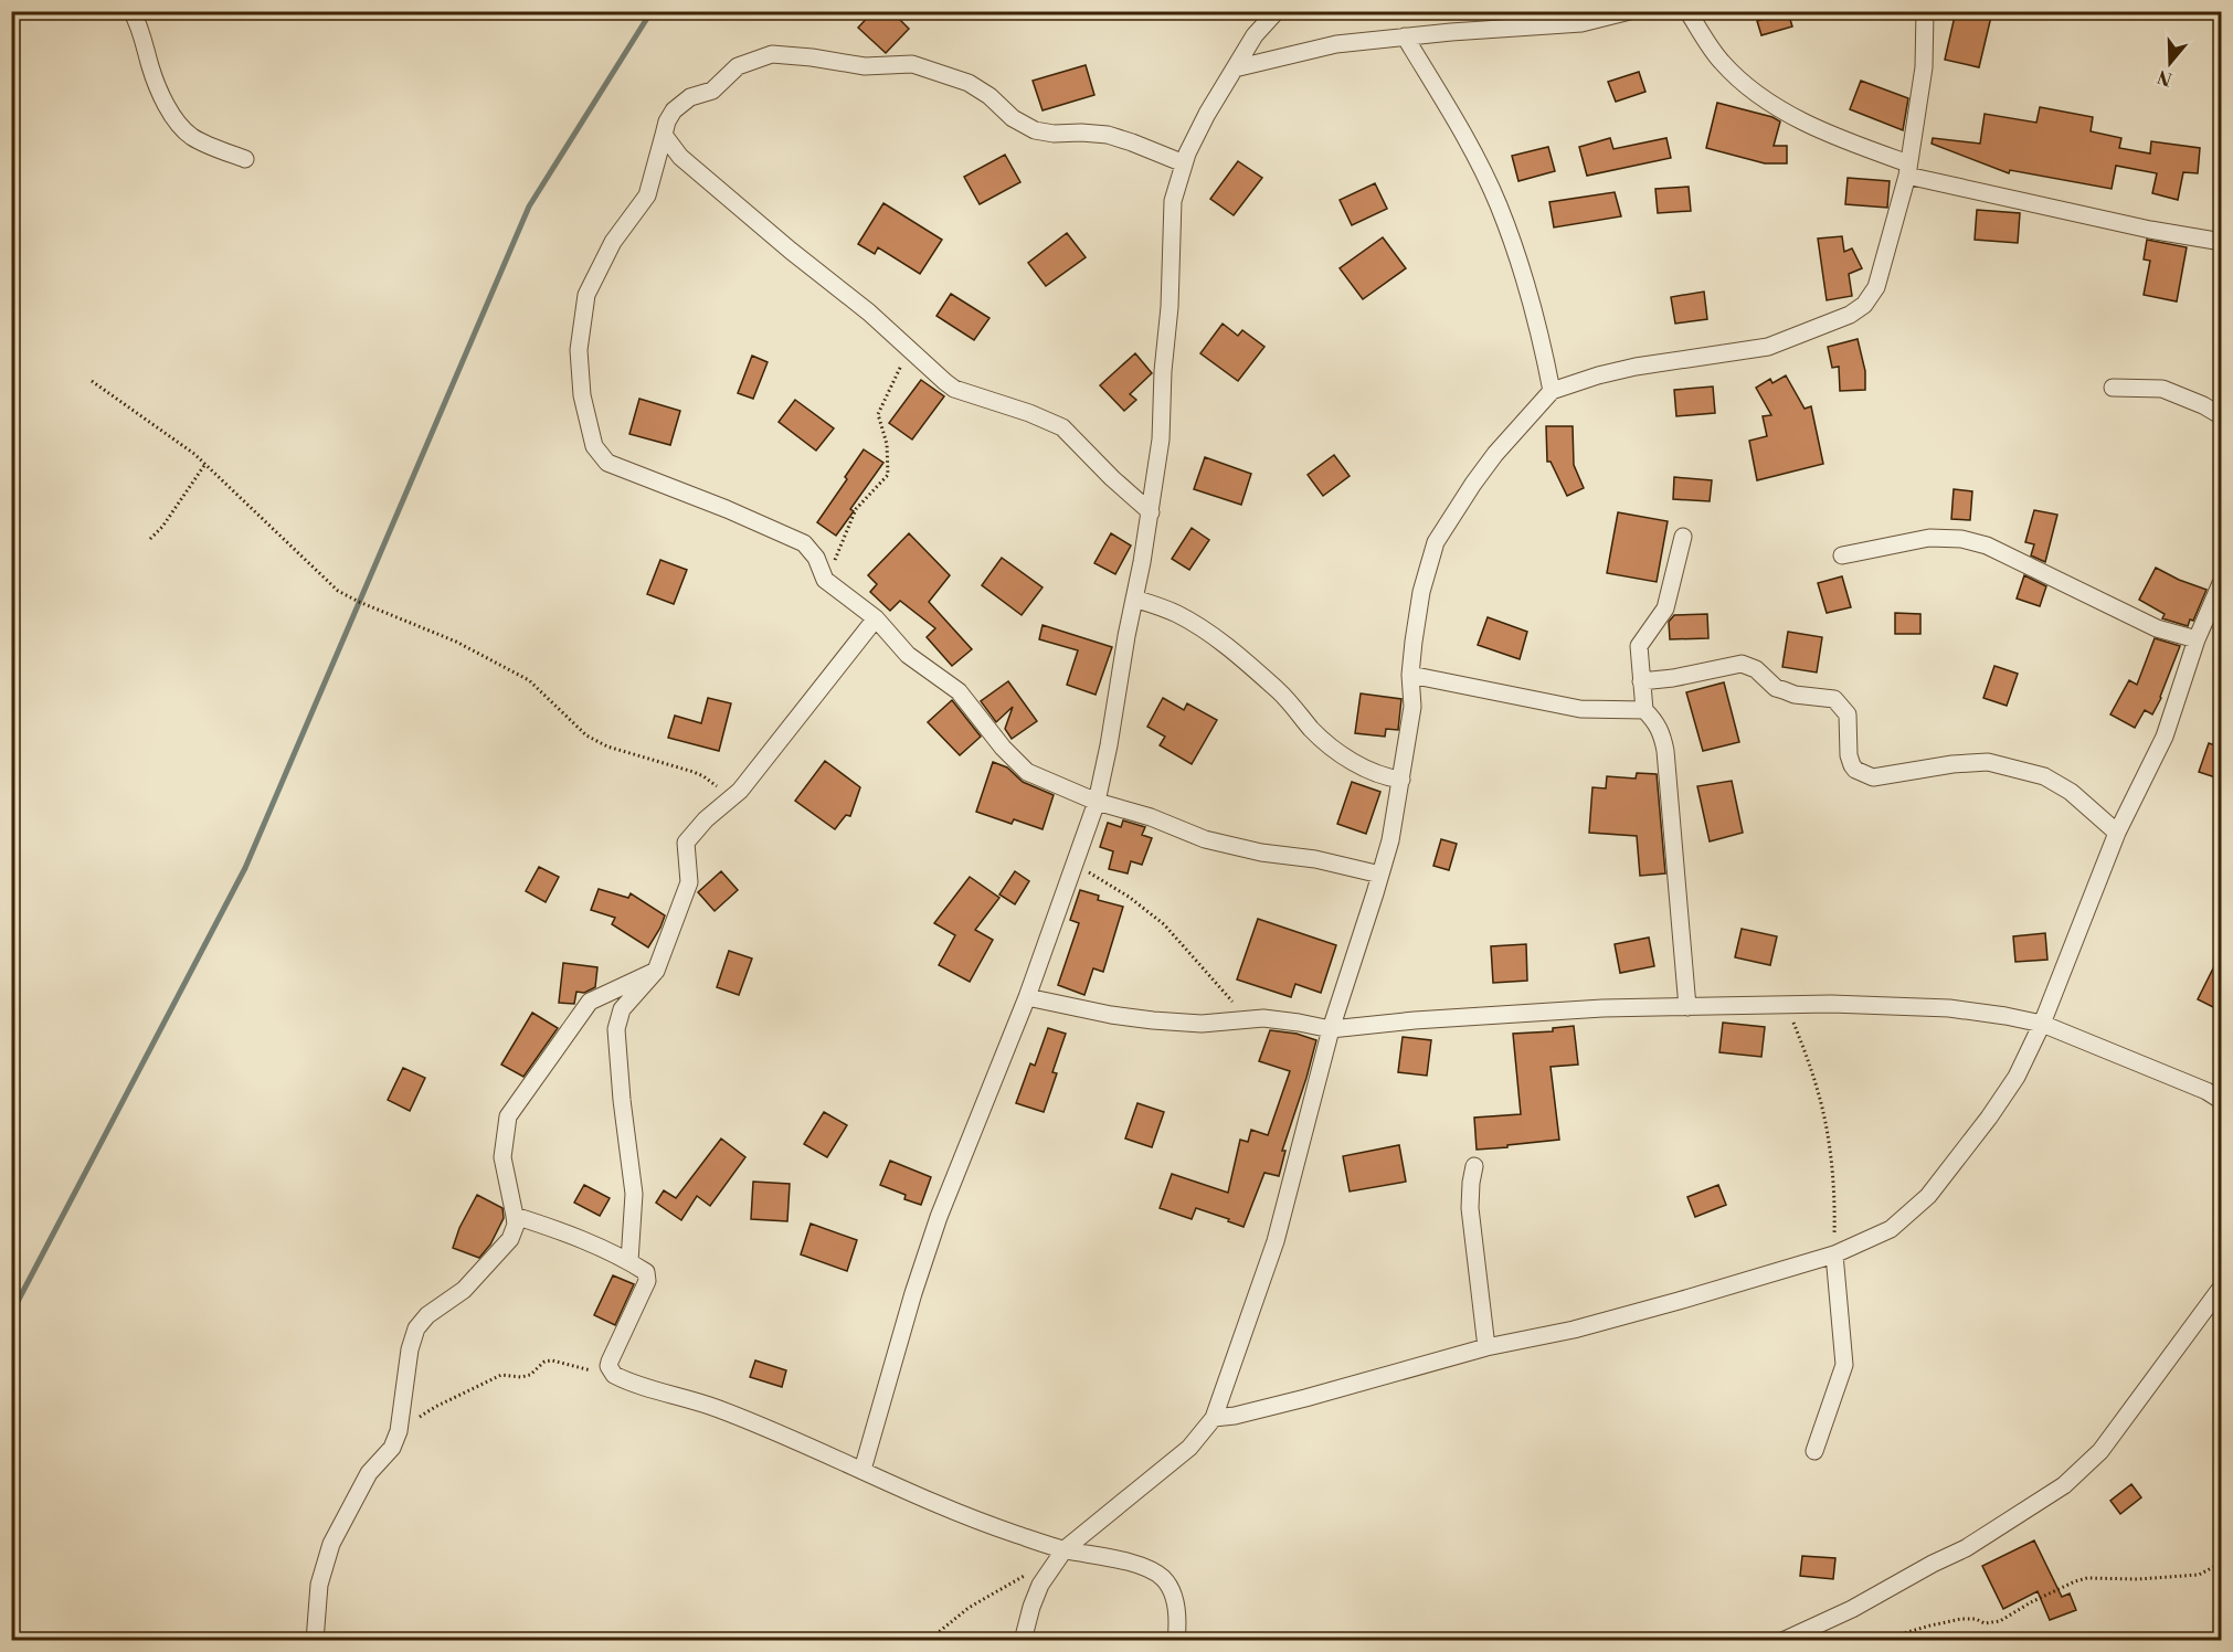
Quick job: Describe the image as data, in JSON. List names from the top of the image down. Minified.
{"north":"bottom"}
